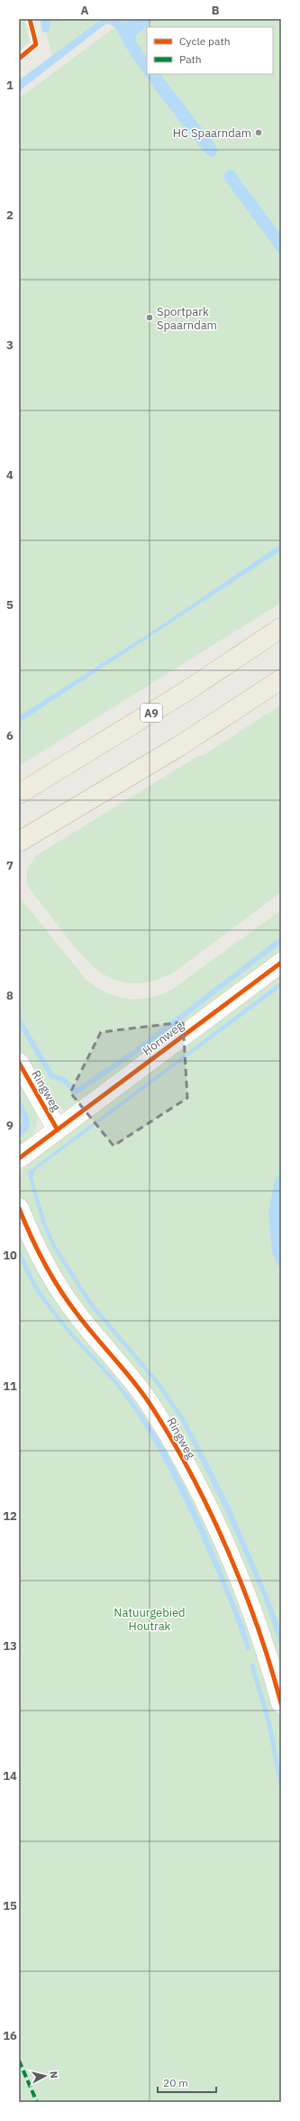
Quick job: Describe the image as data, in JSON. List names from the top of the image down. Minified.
{"streets":{"highway":["A9"],"street":["Hornweg","Ringweg"]},"crossings":[["Hornweg","Ringweg"]],"parks":["Natuurgebied Houtrak"],"places":["HC Spaarndam","Sportpark Spaarndam"],"legend":["Cycle path","Path"],"scale_bar":"20 m","north":"right","grid":{"columns":["A","B"],"rows":["1","2","3","4","5","6","7","8","9","10","11","12","13","14","15","16"]}}
